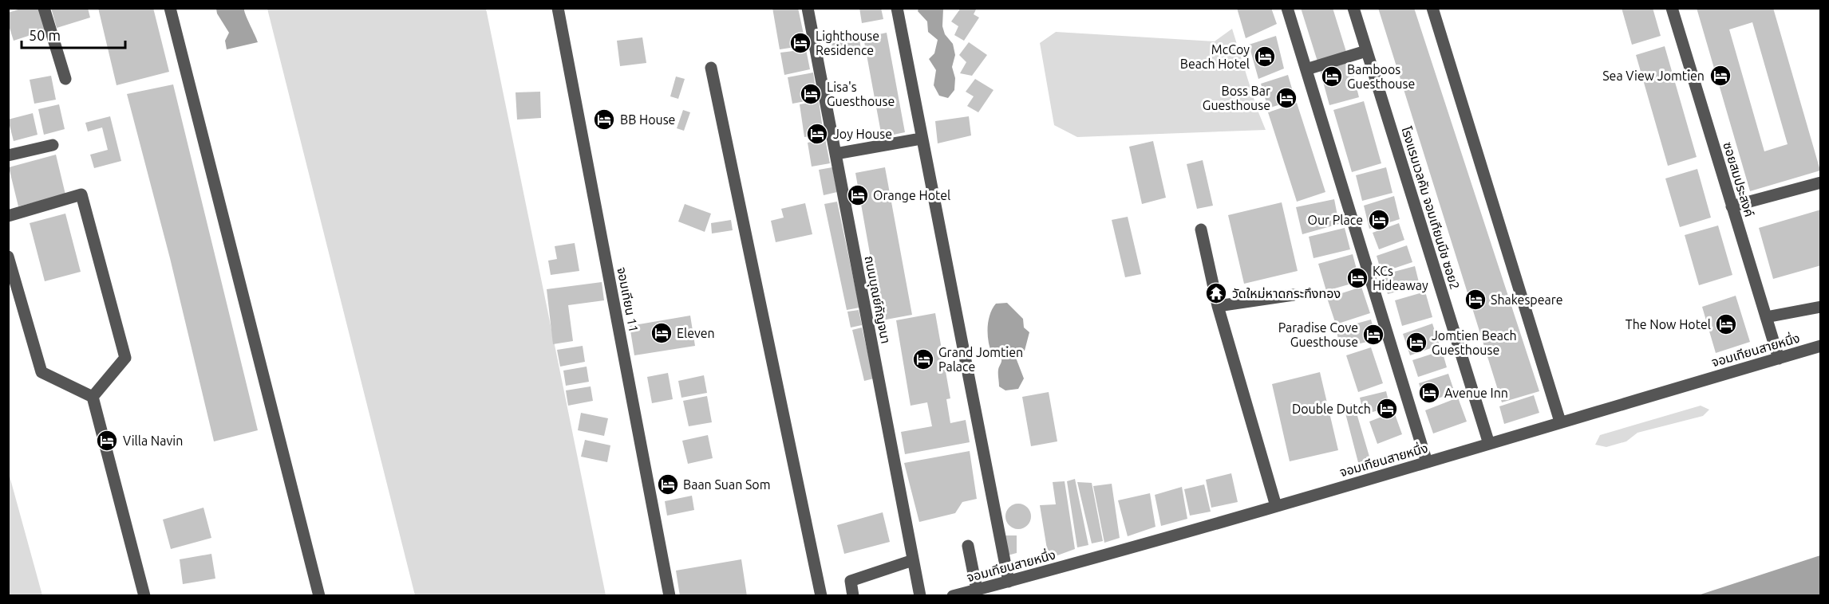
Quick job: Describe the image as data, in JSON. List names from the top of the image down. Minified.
{"streets":{"street":["ซอยสมประสงค์","โรงแรมเวลคัม จอมเทียนบีช ซอย2","จอมเทียน 11","ถนนบุณย์กัญจนา","จอมเทียนสายหนึ่ง"]},"crossings":[["ซอยสมประสงค์","จอมเทียนสายหนึ่ง"],["โรงแรมเวลคัม จอมเทียนบีช ซอย2","จอมเทียนสายหนึ่ง"]],"places":{"hotel":["Lighthouse Residence","McCoy Beach Hotel","Sea View Jomtien","Bamboos Guesthouse","Lisa's Guesthouse","Boss Bar Guesthouse","BB House","Joy House","Orange Hotel","Our Place","KCs Hideaway","Shakespeare","The Now Hotel","Eleven","Paradise Cove Guesthouse","Jomtien Beach Guesthouse","Grand Jomtien Palace","Avenue Inn","Double Dutch","Villa Navin","Baan Suan Som"],"temple":["วัดใหม่หาดกระทึงทอง"]},"scale_bar":"50 m"}
